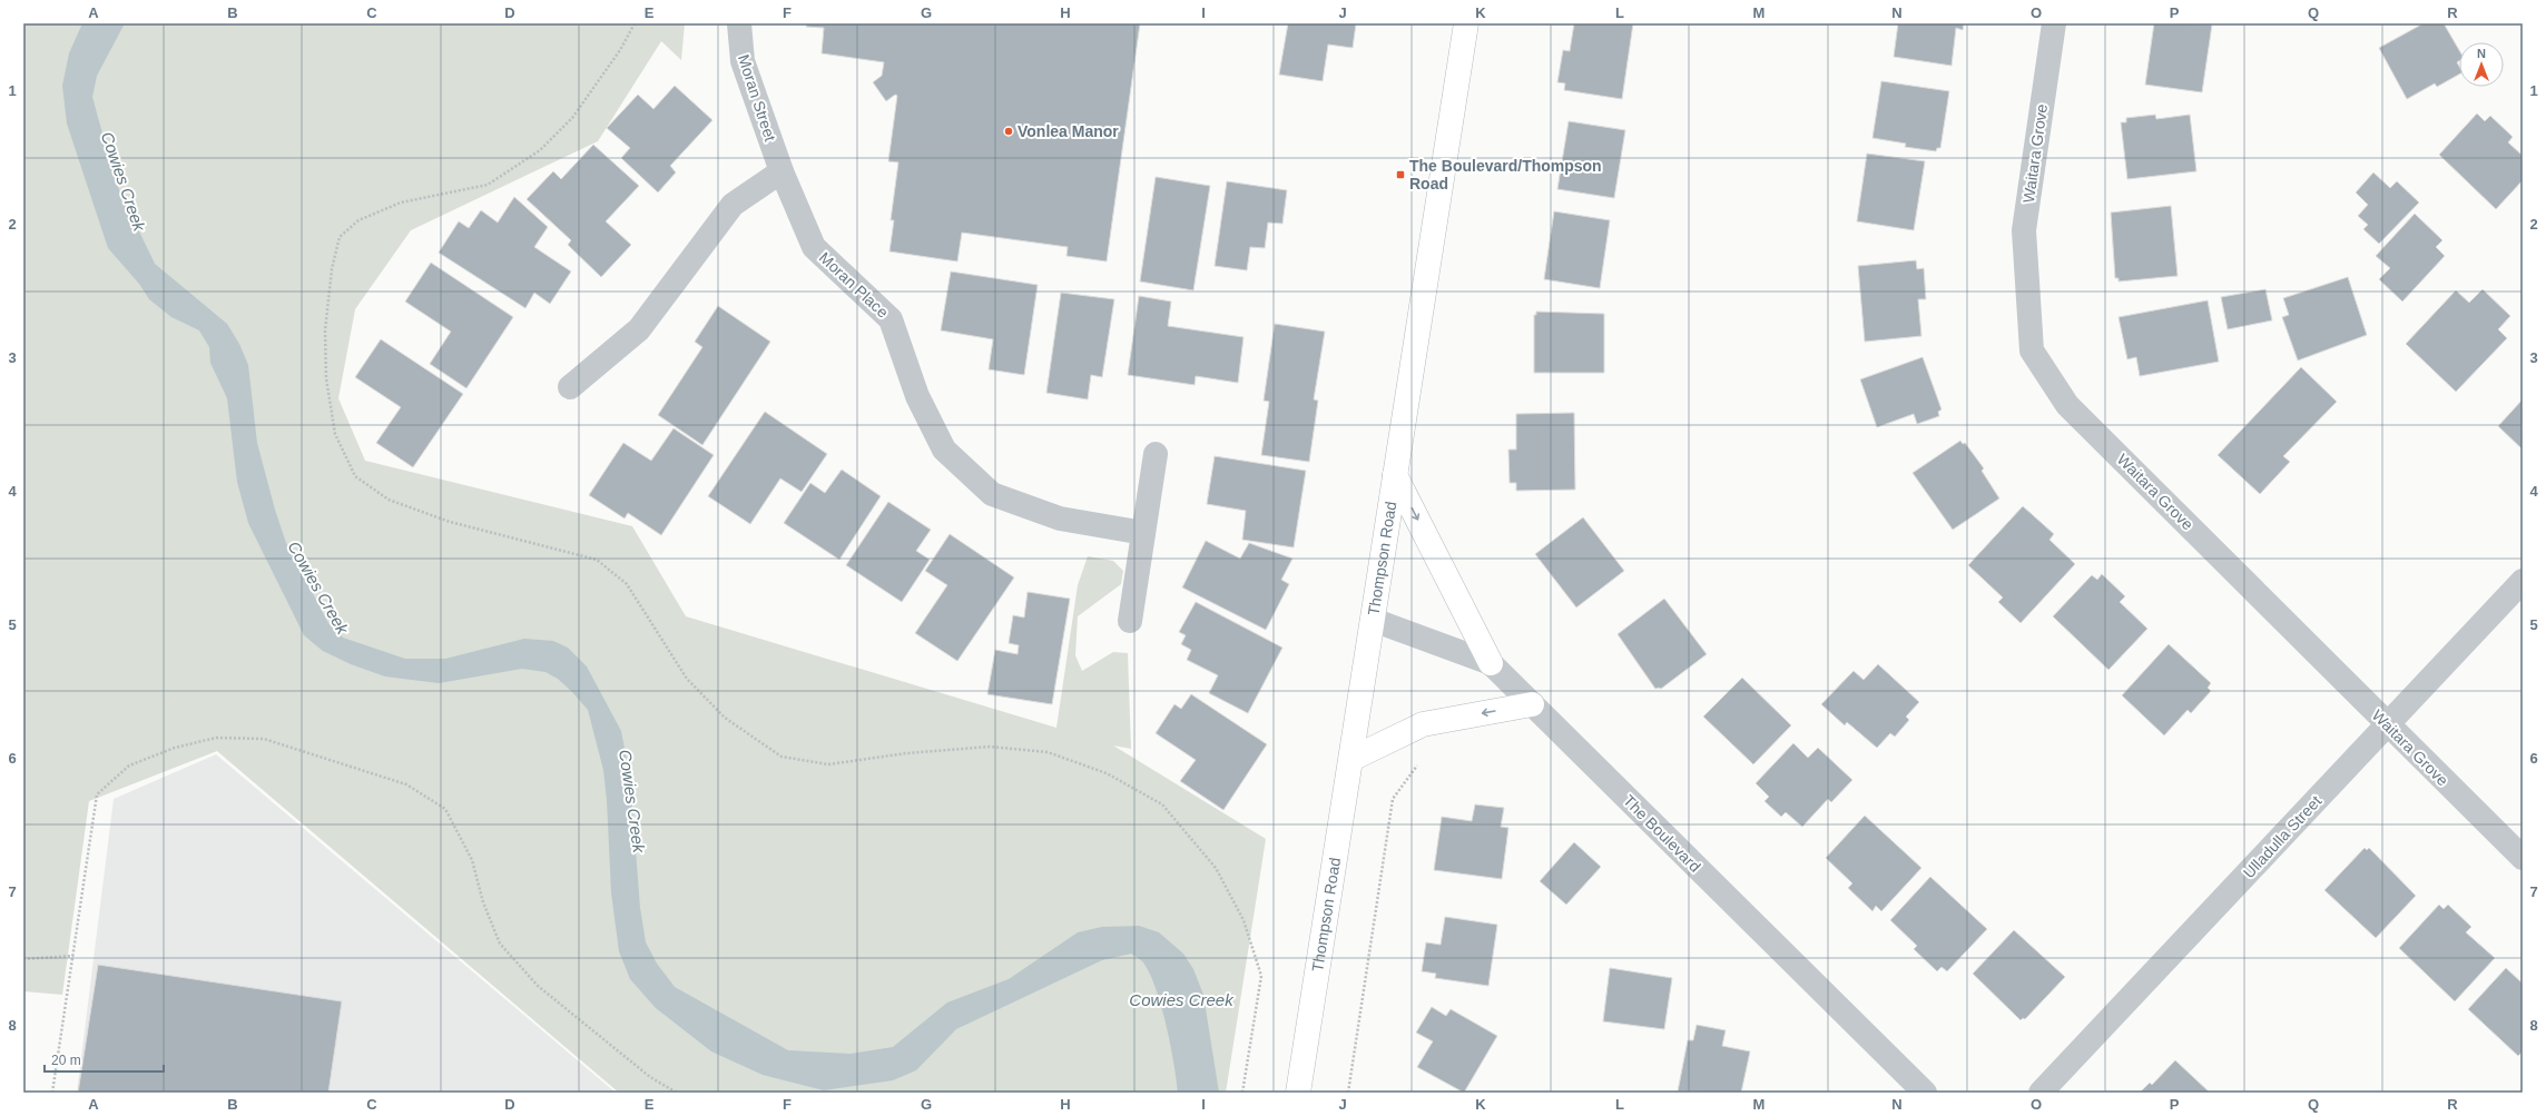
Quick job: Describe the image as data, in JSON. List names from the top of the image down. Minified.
{"streets":{"main road":["Thompson Road"],"street":["Moran Street","Waitara Grove","Moran Place","The Boulevard","Ulladulla Street"]},"crossings":[["Moran Street","Moran Place"],["Waitara Grove","Ulladulla Street"],["Thompson Road","The Boulevard"]],"water":["Cowies Creek"],"places":{"other":["Vonlea Manor"],"transit":["The Boulevard/Thompson Road"]},"scale_bar":"20 m","north":"top","grid":{"columns":["A","B","C","D","E","F","G","H","I","J","K","L","M","N","O","P","Q","R"],"rows":["1","2","3","4","5","6","7","8"]}}
